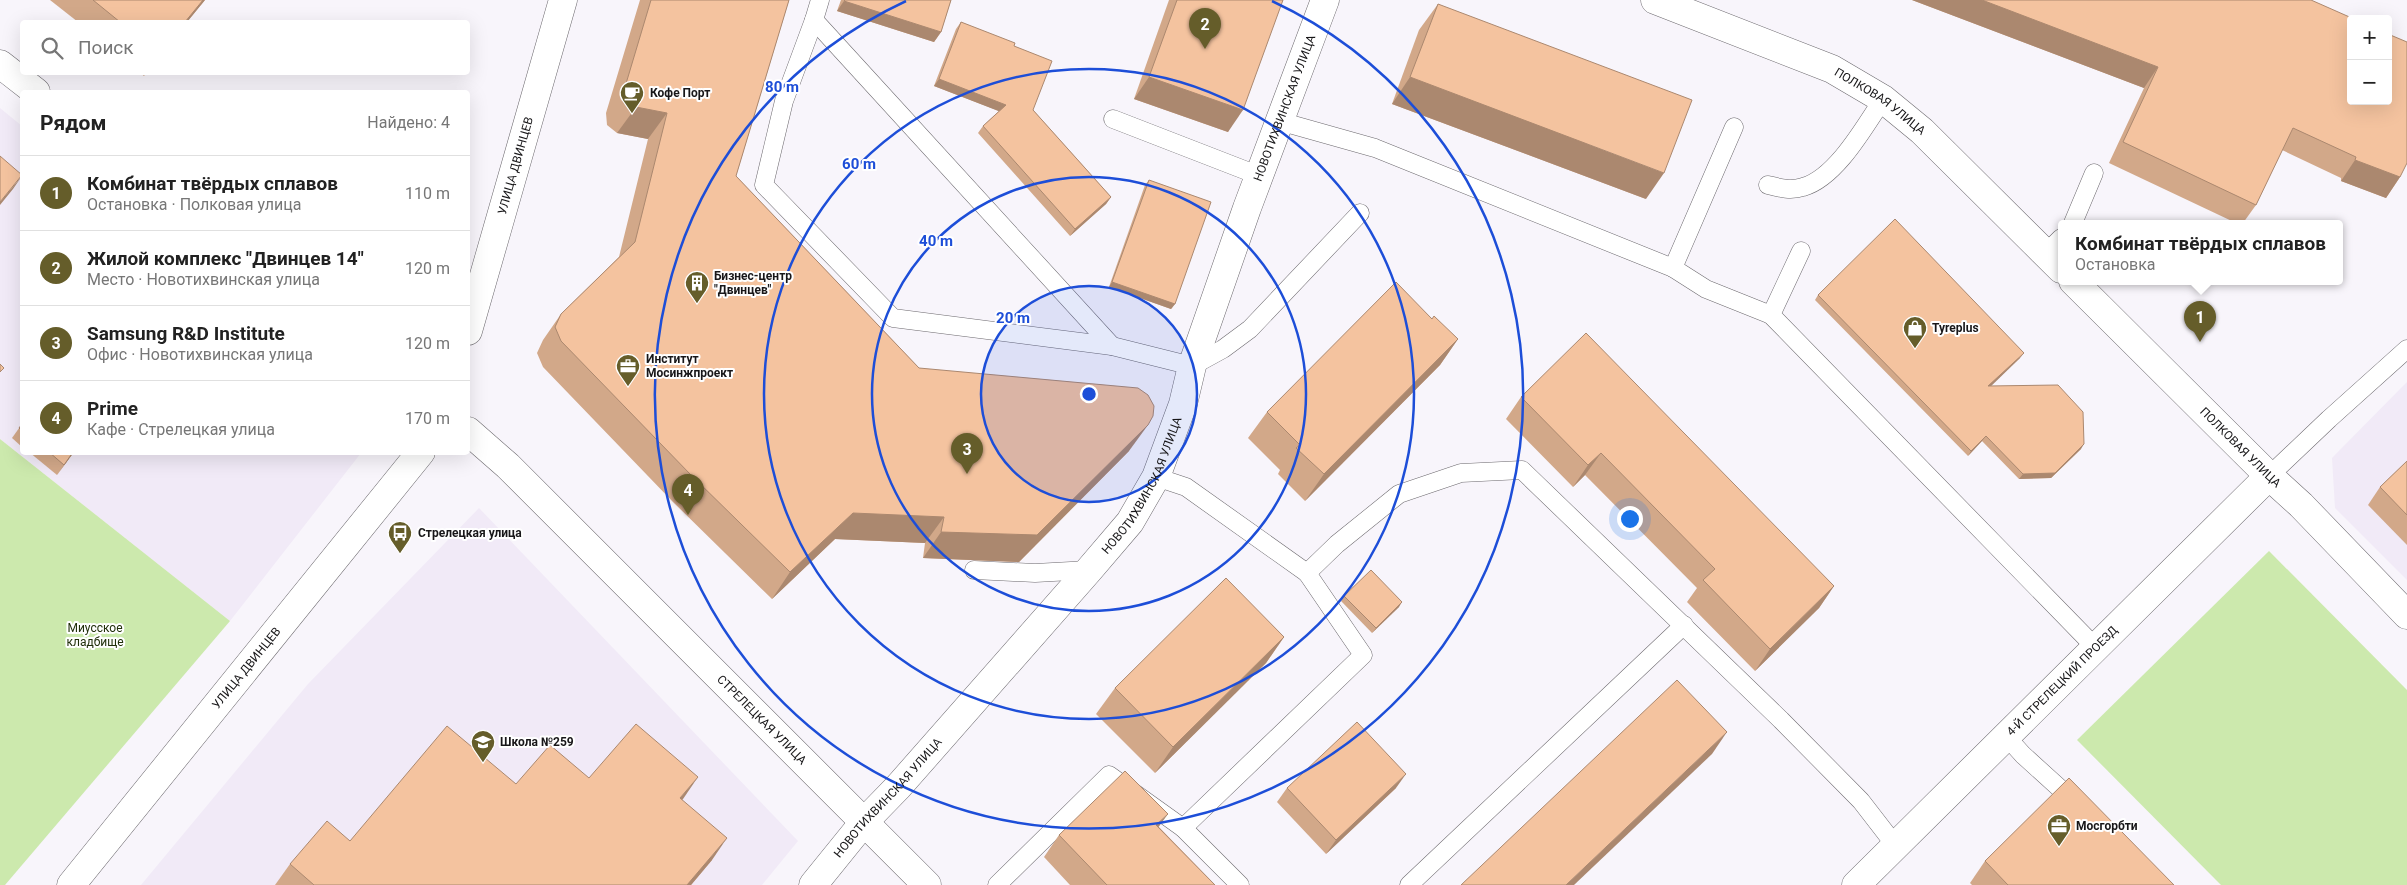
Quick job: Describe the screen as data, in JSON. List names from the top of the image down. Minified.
{"streets":{"street":["ПОЛКОВАЯ УЛИЦА","НОВОТИХВИНСКАЯ УЛИЦА","УЛИЦА ДВИНЦЕВ","4-Й СТРЕЛЕЦКИЙ ПРОЕЗД","СТРЕЛЕЦКАЯ УЛИЦА"]},"crossings":[["ПОЛКОВАЯ УЛИЦА","4-Й СТРЕЛЕЦКИЙ ПРОЕЗД"],["НОВОТИХВИНСКАЯ УЛИЦА","СТРЕЛЕЦКАЯ УЛИЦА"]],"parks":["Миусское кладбище"],"places":{"cafe":["Кофе Порт"],"building":["Бизнес-центр \"Двинцев\""],"shop":["Tyreplus"],"office":["Институт Мосинжпроект","Мосгорбти"],"bus stop":["Стрелецкая улица"],"school or university":["Школа №259"]},"page":{"pins":["2","1","3","4"],"map_buttons":["+","−"],"search":"Поиск","heading":["Рядом","Найдено: 4"],"list":[{"mark":"1","name":"Комбинат твёрдых сплавов","note":"Остановка · Полковая улица","value":"110 m"},{"mark":"2","name":"Жилой комплекс \"Двинцев 14\"","note":"Место · Новотихвинская улица","value":"120 m"},{"mark":"3","name":"Samsung R&D Institute","note":"Офис · Новотихвинская улица","value":"120 m"},{"mark":"4","name":"Prime","note":"Кафе · Стрелецкая улица","value":"170 m"}],"popup":["Комбинат твёрдых сплавов","Остановка"]},"rings":["80 m","60 m","40 m","20 m"]}
